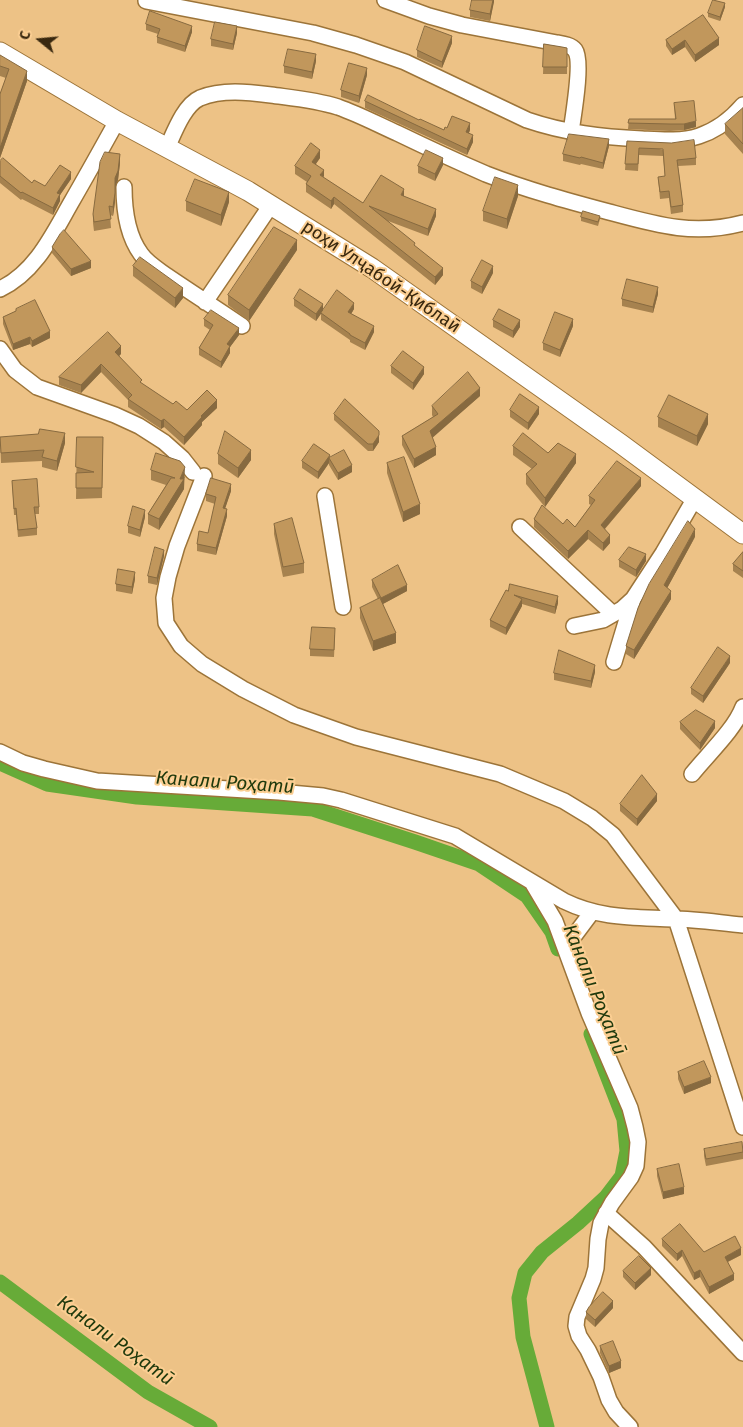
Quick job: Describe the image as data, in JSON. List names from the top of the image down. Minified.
{"streets":{"street":["роҳи Улҷабой-Қиблаӣ"]},"water":["Канали Роҳатӣ"],"north":"left"}
